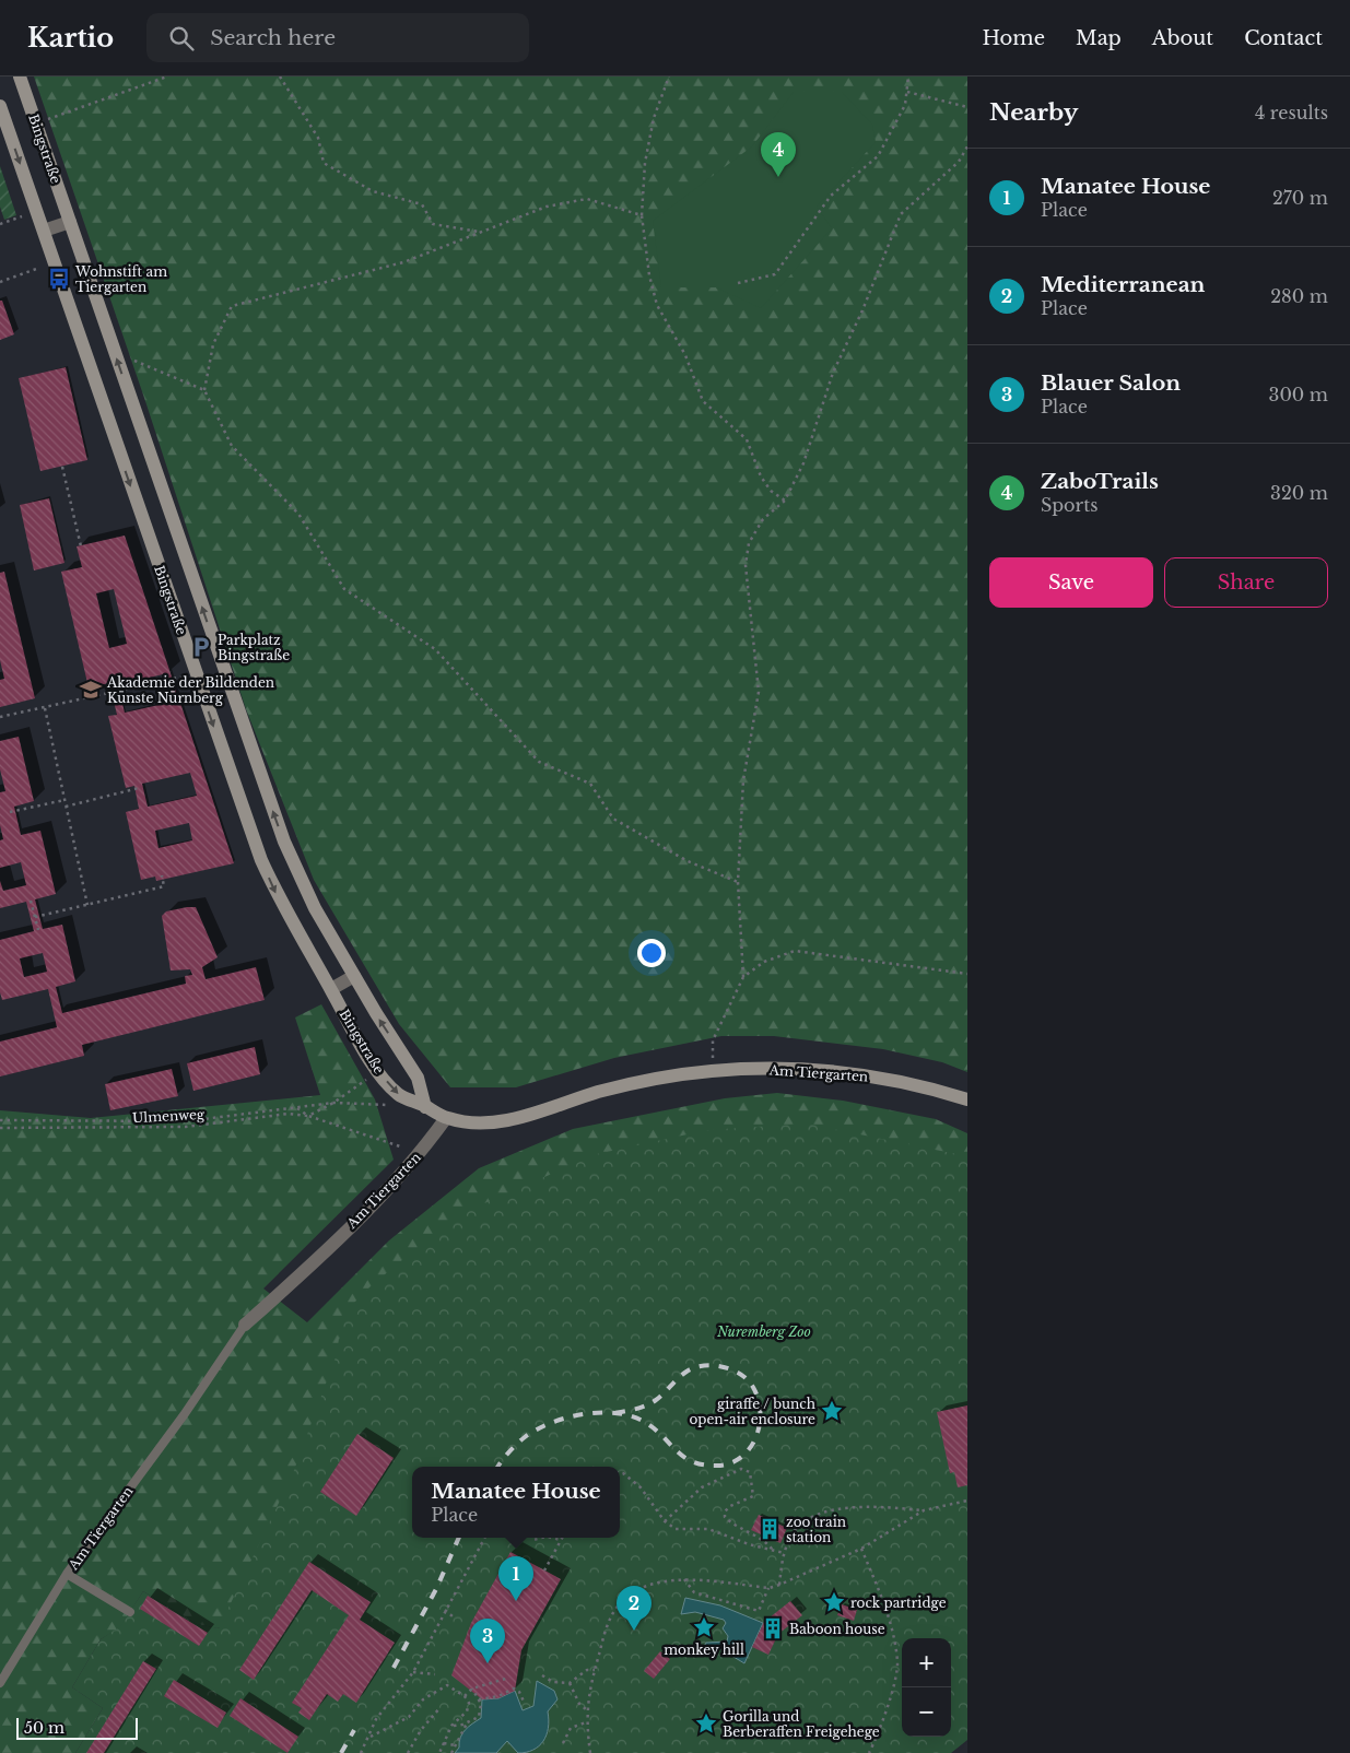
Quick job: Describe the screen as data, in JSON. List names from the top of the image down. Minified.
{"streets":{"street":["Bingstraße","Am Tiergarten"],"path":["Ulmenweg"]},"crossings":[["Bingstraße","Am Tiergarten"],["Bingstraße","Ulmenweg"]],"parks":["Nuremberg Zoo"],"places":{"bus stop":["Wohnstift am Tiergarten"],"parking":["Parkplatz Bingstraße"],"school or university":["Akademie der Bildenden Künste Nürnberg"],"place":["giraffe / bunch open-air enclosure","rock partridge","monkey hill","Gorilla und Berberaffen Freigehege"],"building":["zoo train station","Baboon house"]},"scale_bar":"50 m","page":{"header":"Kartio","search":"Search here","nav":["Home","Map","About","Contact"],"heading":["Nearby","4 results"],"pins":["4","1","2","3"],"list":[{"mark":"1","name":"Manatee House","note":"Place","value":"270 m"},{"mark":"2","name":"Mediterranean","note":"Place","value":"280 m"},{"mark":"3","name":"Blauer Salon","note":"Place","value":"300 m"},{"mark":"4","name":"ZaboTrails","note":"Sports","value":"320 m"}],"buttons":["Save","Share"],"popup":["Manatee House","Place"],"map_buttons":["+","−"],"scale":"50 m"}}
